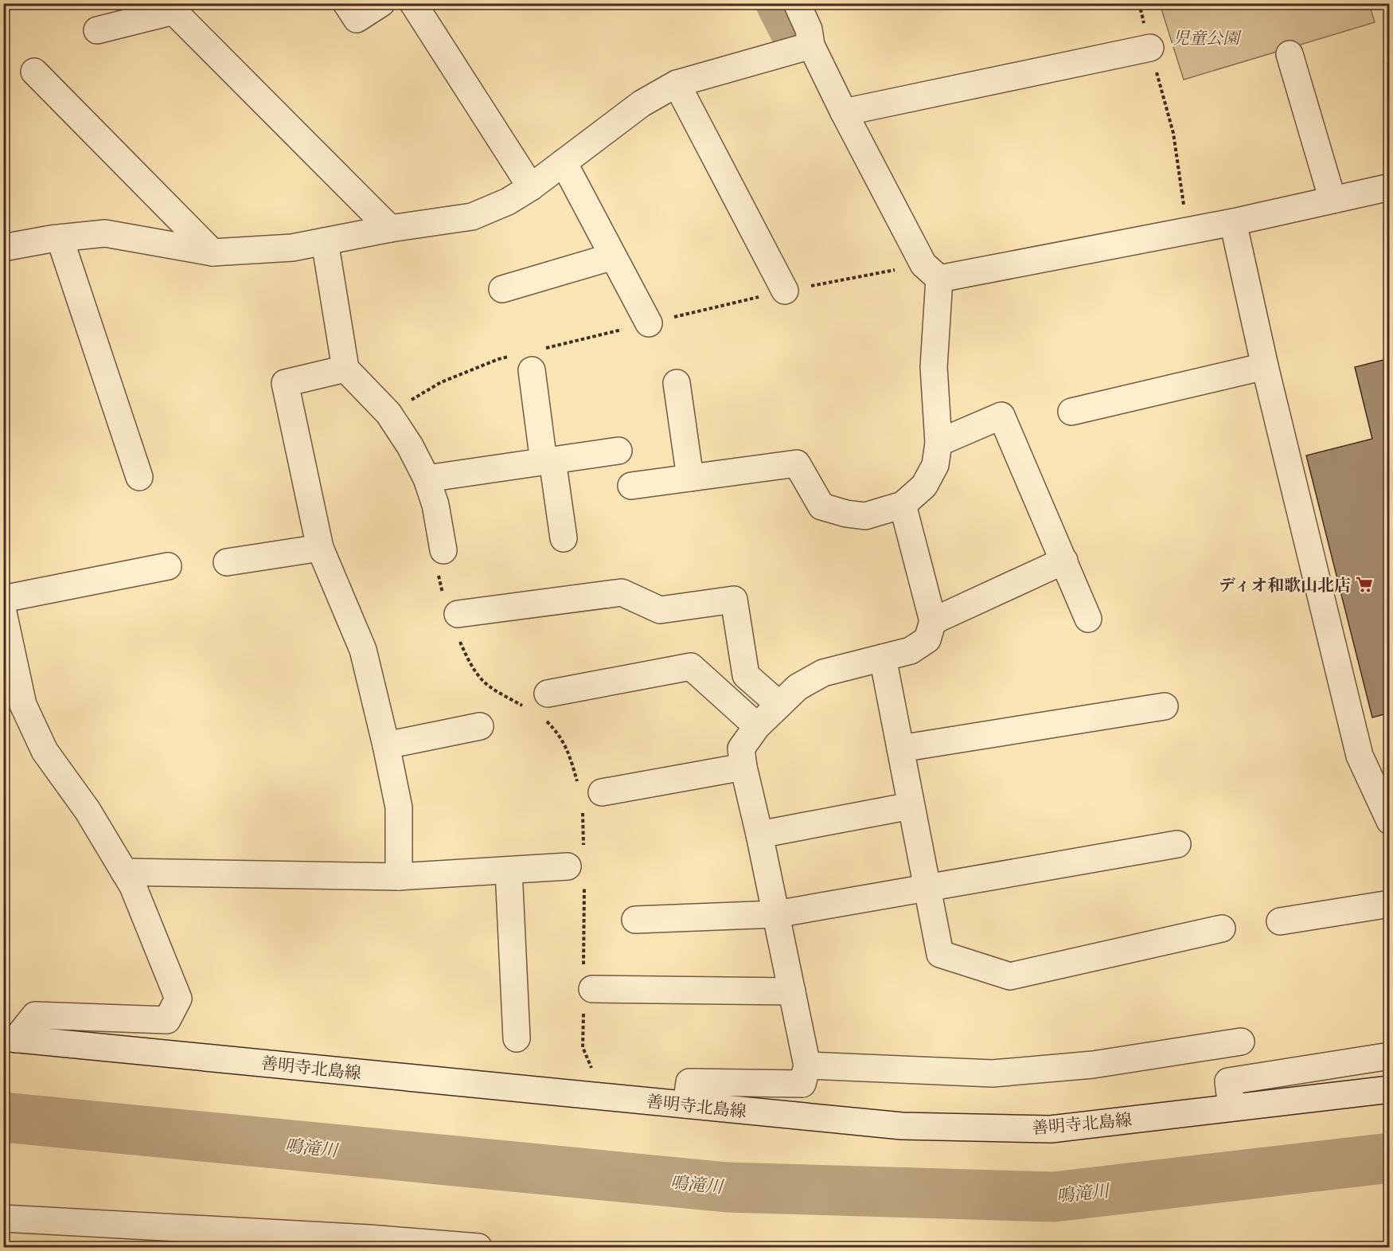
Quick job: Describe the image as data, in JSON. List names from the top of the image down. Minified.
{"streets":{"street":["善明寺北島線"]},"water":["鳴滝川"],"parks":["児童公園"],"places":{"supermarket":["ディオ和歌山北店"]}}
